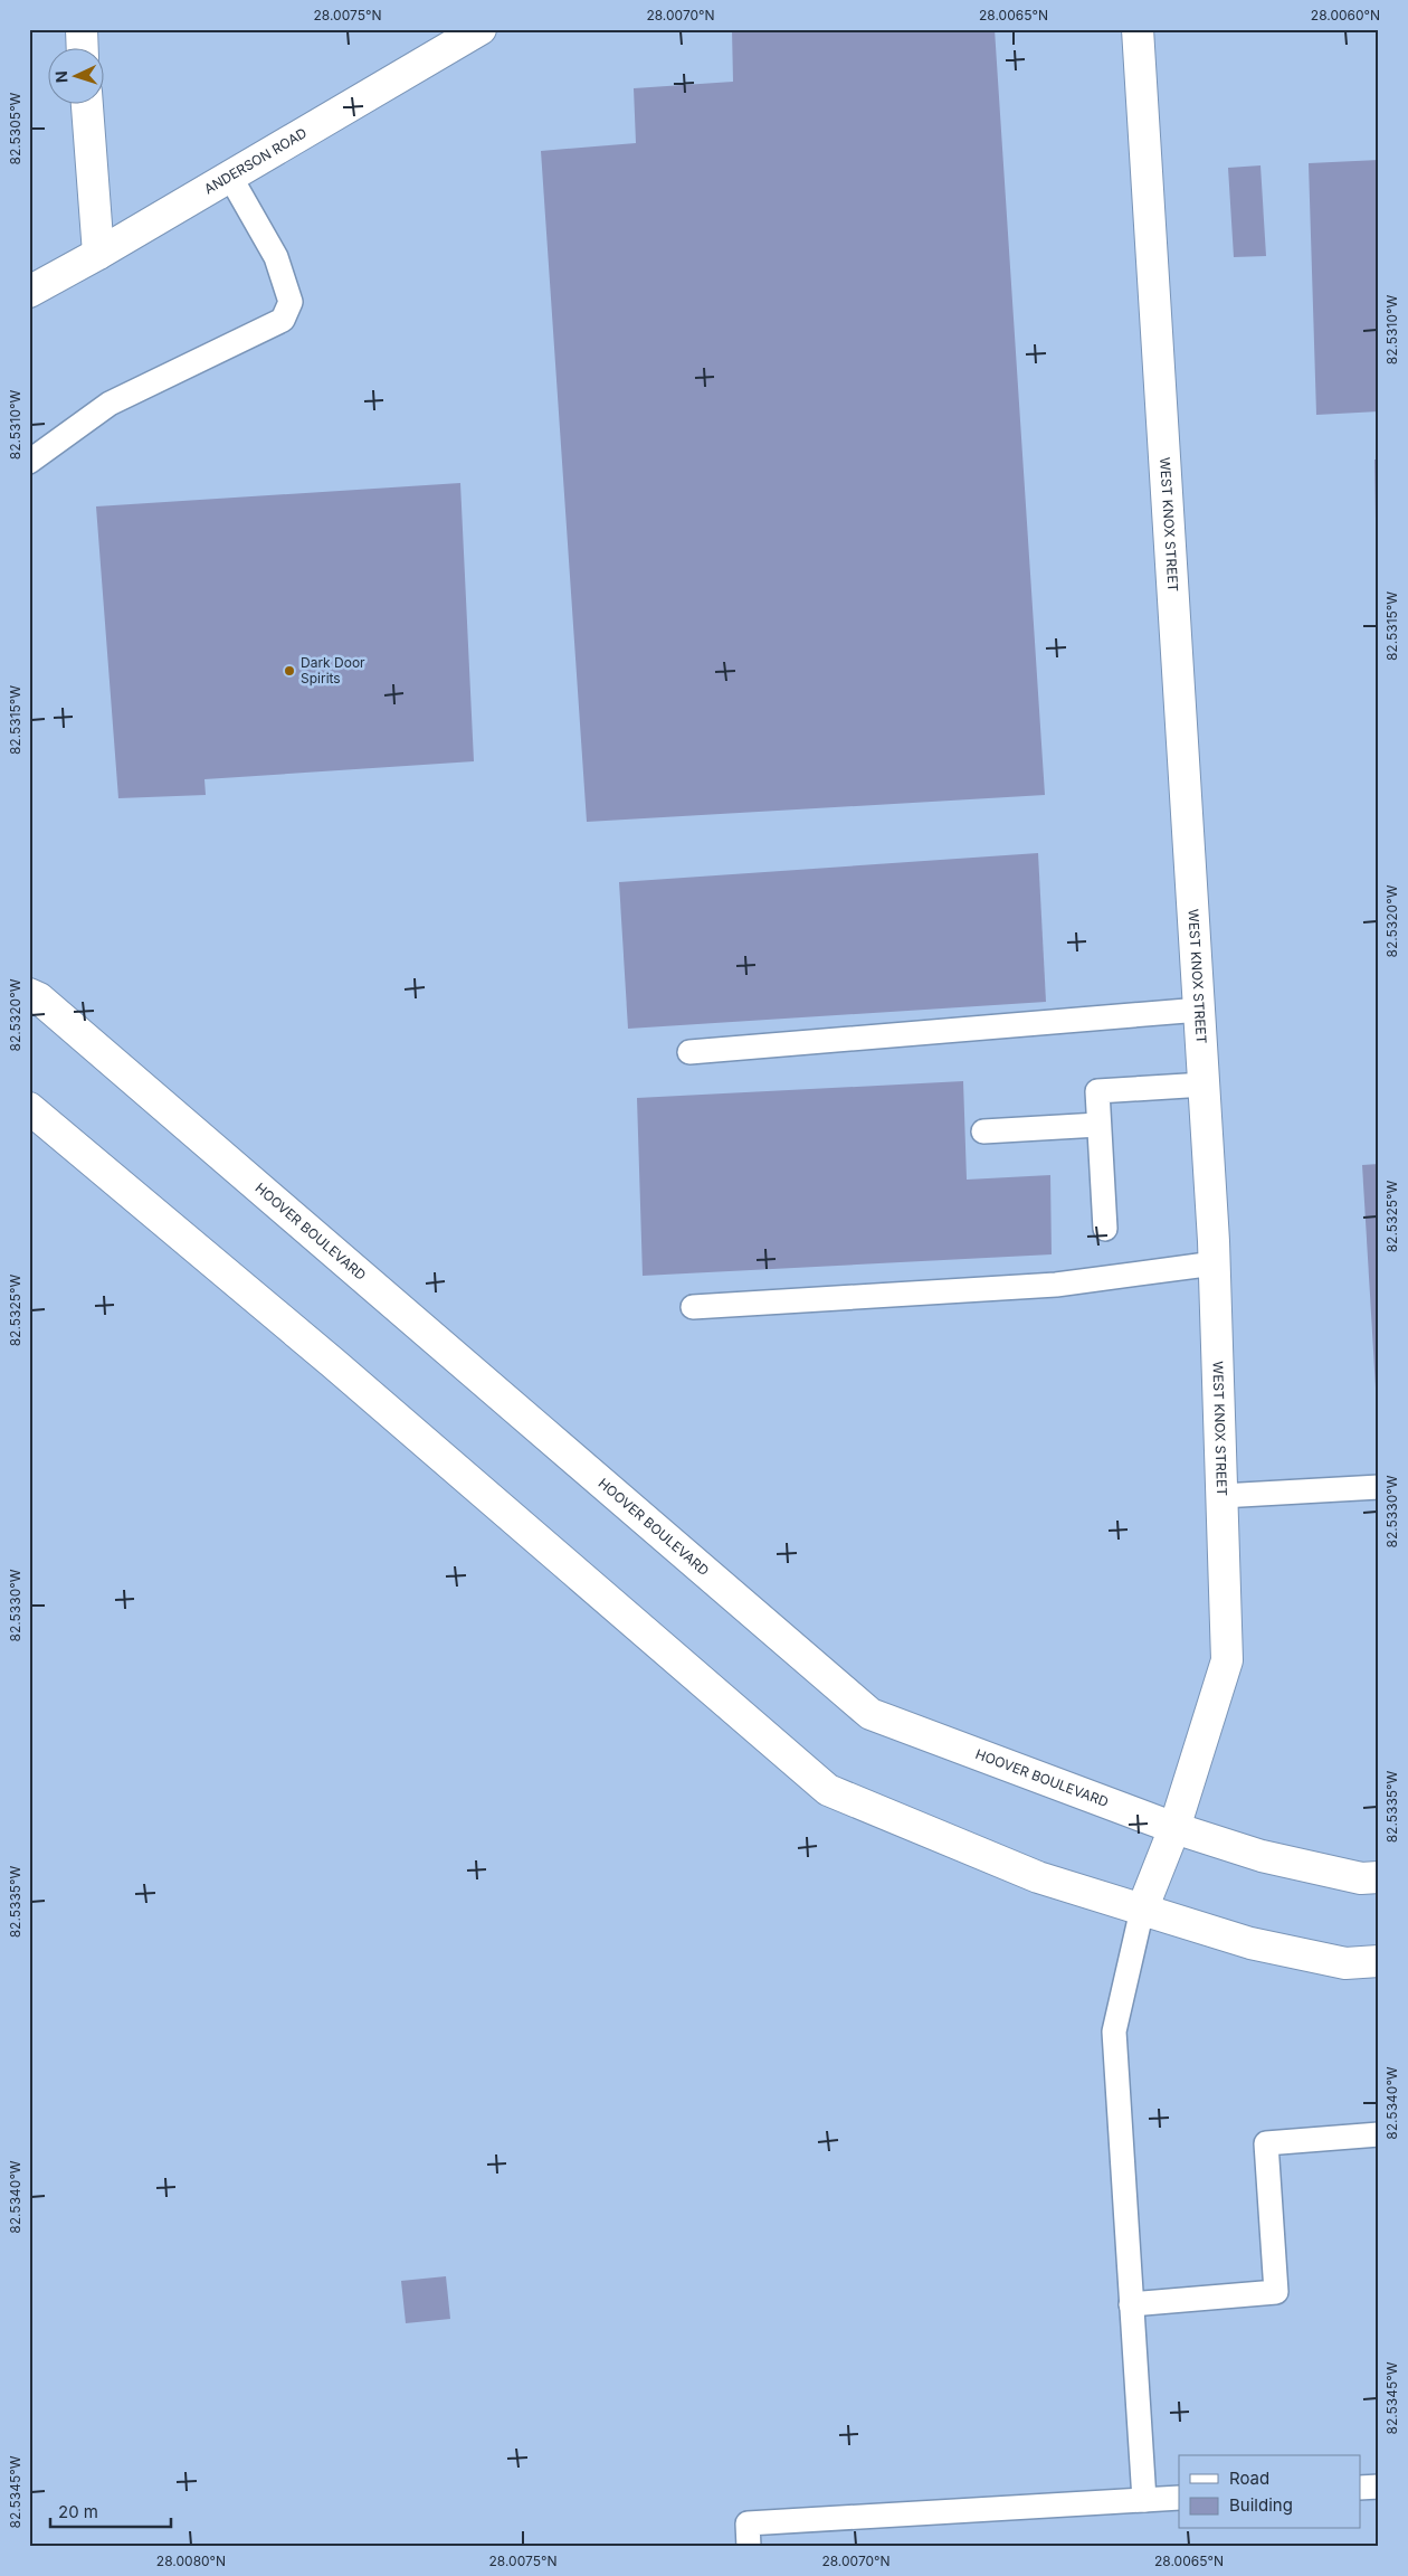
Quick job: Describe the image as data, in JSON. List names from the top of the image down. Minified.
{"streets":{"main road":["ANDERSON ROAD","WEST KNOX STREET","HOOVER BOULEVARD"]},"crossings":[["WEST KNOX STREET","HOOVER BOULEVARD"]],"places":["Dark Door Spirits"],"legend":["Road","Building"],"scale_bar":"20 m","north":"left","coordinates":["28.0075°N","28.0070°N","28.0065°N","28.0060°N","82.5305°W","82.5310°W","82.5315°W","82.5320°W","82.5325°W","82.5330°W","82.5335°W","82.5340°W","82.5345°W","28.0080°N"]}
